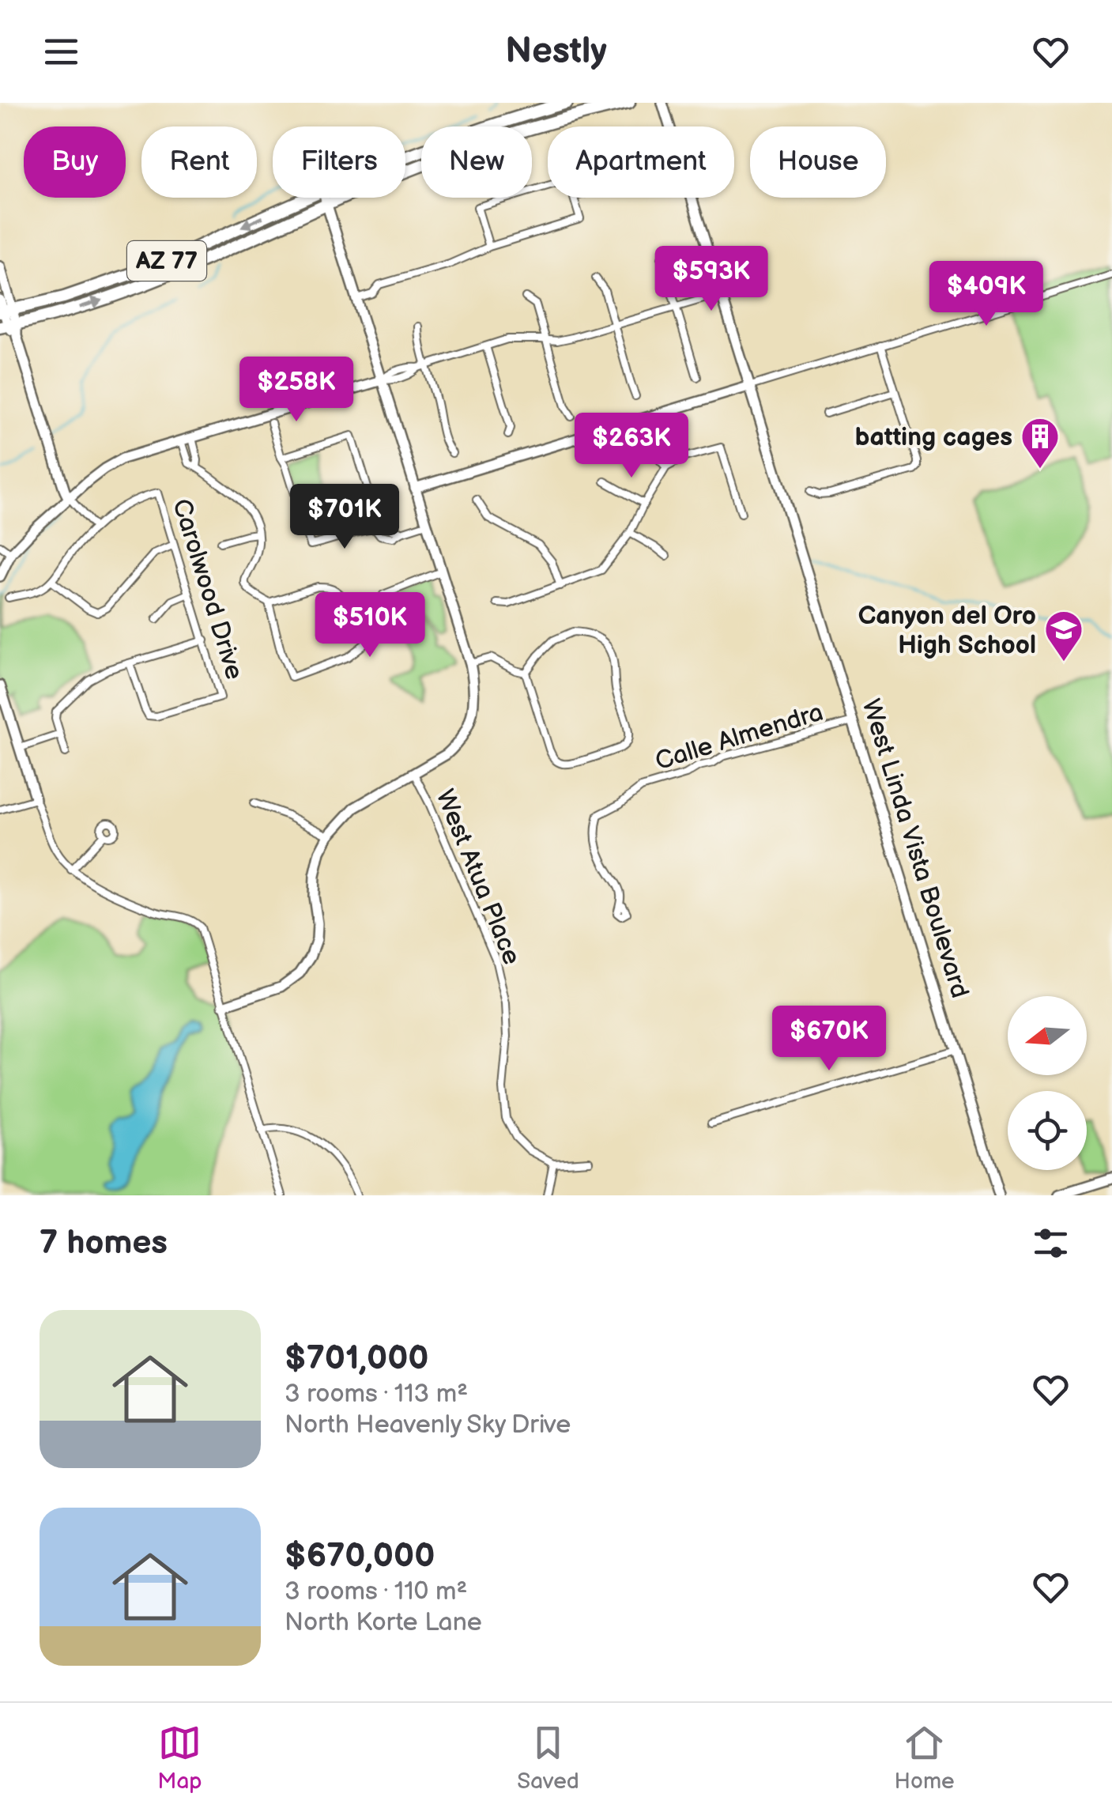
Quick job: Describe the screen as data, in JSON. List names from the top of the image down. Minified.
{"streets":{"highway":["AZ 77"],"street":["Carolwood Drive","Calle Almendra","West Linda Vista Boulevard","West Atua Place"]},"crossings":[["Calle Almendra","West Linda Vista Boulevard"]],"places":{"building":["batting cages"],"school or university":["Canyon del Oro High School"]},"north":"left","page":{"header":"Nestly","chip":["Buy","Rent","Filters","New","Apartment","House"],"price":["$593K","$409K","$258K","$263K","$701K","$510K","$670K"],"heading":"7 homes","list":[{"name":"$701,000","note":"3 rooms · 113 m² · North Heavenly Sky Drive"},{"name":"$670,000","note":"3 rooms · 110 m² · North Korte Lane"}],"tabs":["Map","Saved","Home"]}}
